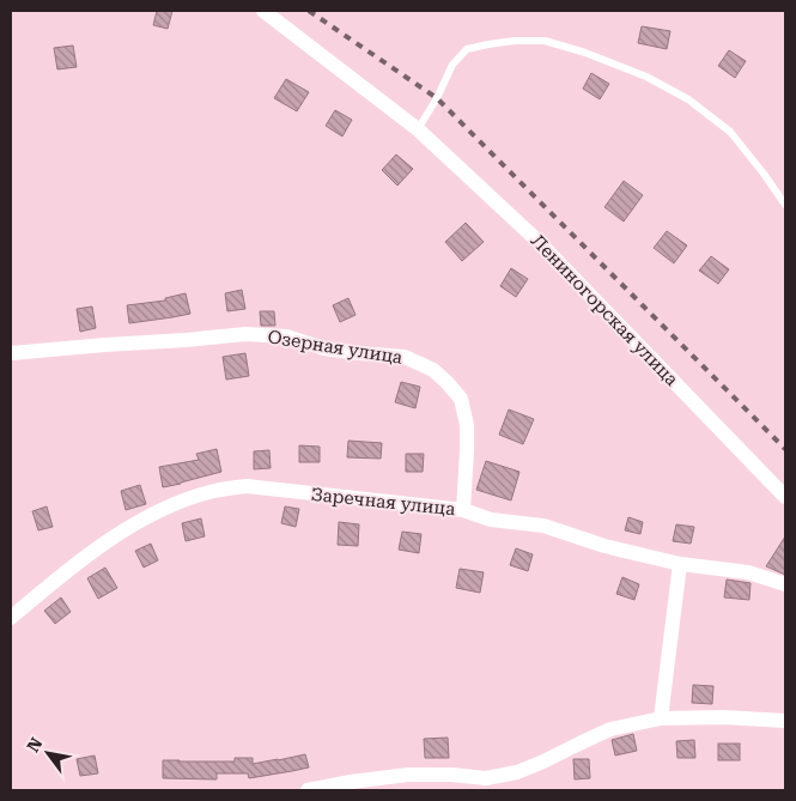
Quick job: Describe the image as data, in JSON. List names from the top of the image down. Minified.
{"streets":{"street":["Лениногорская улица","Озерная улица","Заречная улица"]},"crossings":[["Озерная улица","Заречная улица"]],"north":"top left"}
